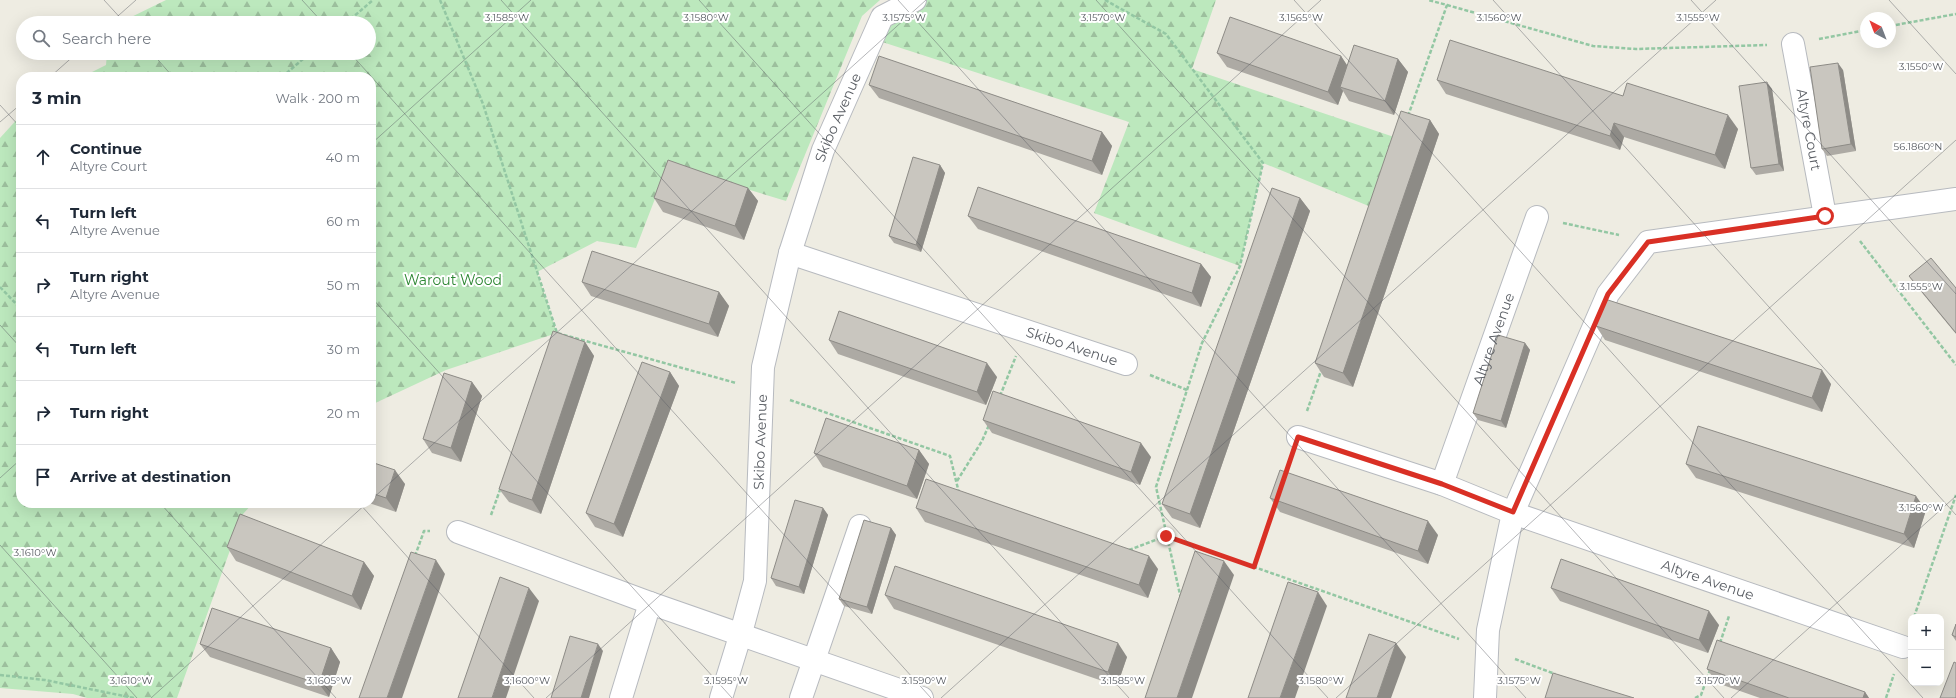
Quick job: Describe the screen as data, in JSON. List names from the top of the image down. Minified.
{"streets":{"street":["Skibo Avenue","Altyre Court","Altyre Avenue"]},"parks":["Warout Wood"],"north":"top left","page":{"search":"Search here","heading":["3 min","Walk · 200 m"],"list":[["Continue","Altyre Court","40 m"],["Turn left","Altyre Avenue","60 m"],["Turn right","Altyre Avenue","50 m"],["Turn left","30 m"],["Turn right","20 m"],"Arrive at destination"],"map_buttons":["+","−"]},"coordinates":["3.1575°W","3.1570°W","3.1555°W","3.1585°W","3.1580°W","3.1565°W","3.1560°W","3.1550°W","56.1860°N","3.1610°W","3.1605°W","3.1600°W","3.1595°W","3.1590°W"]}
